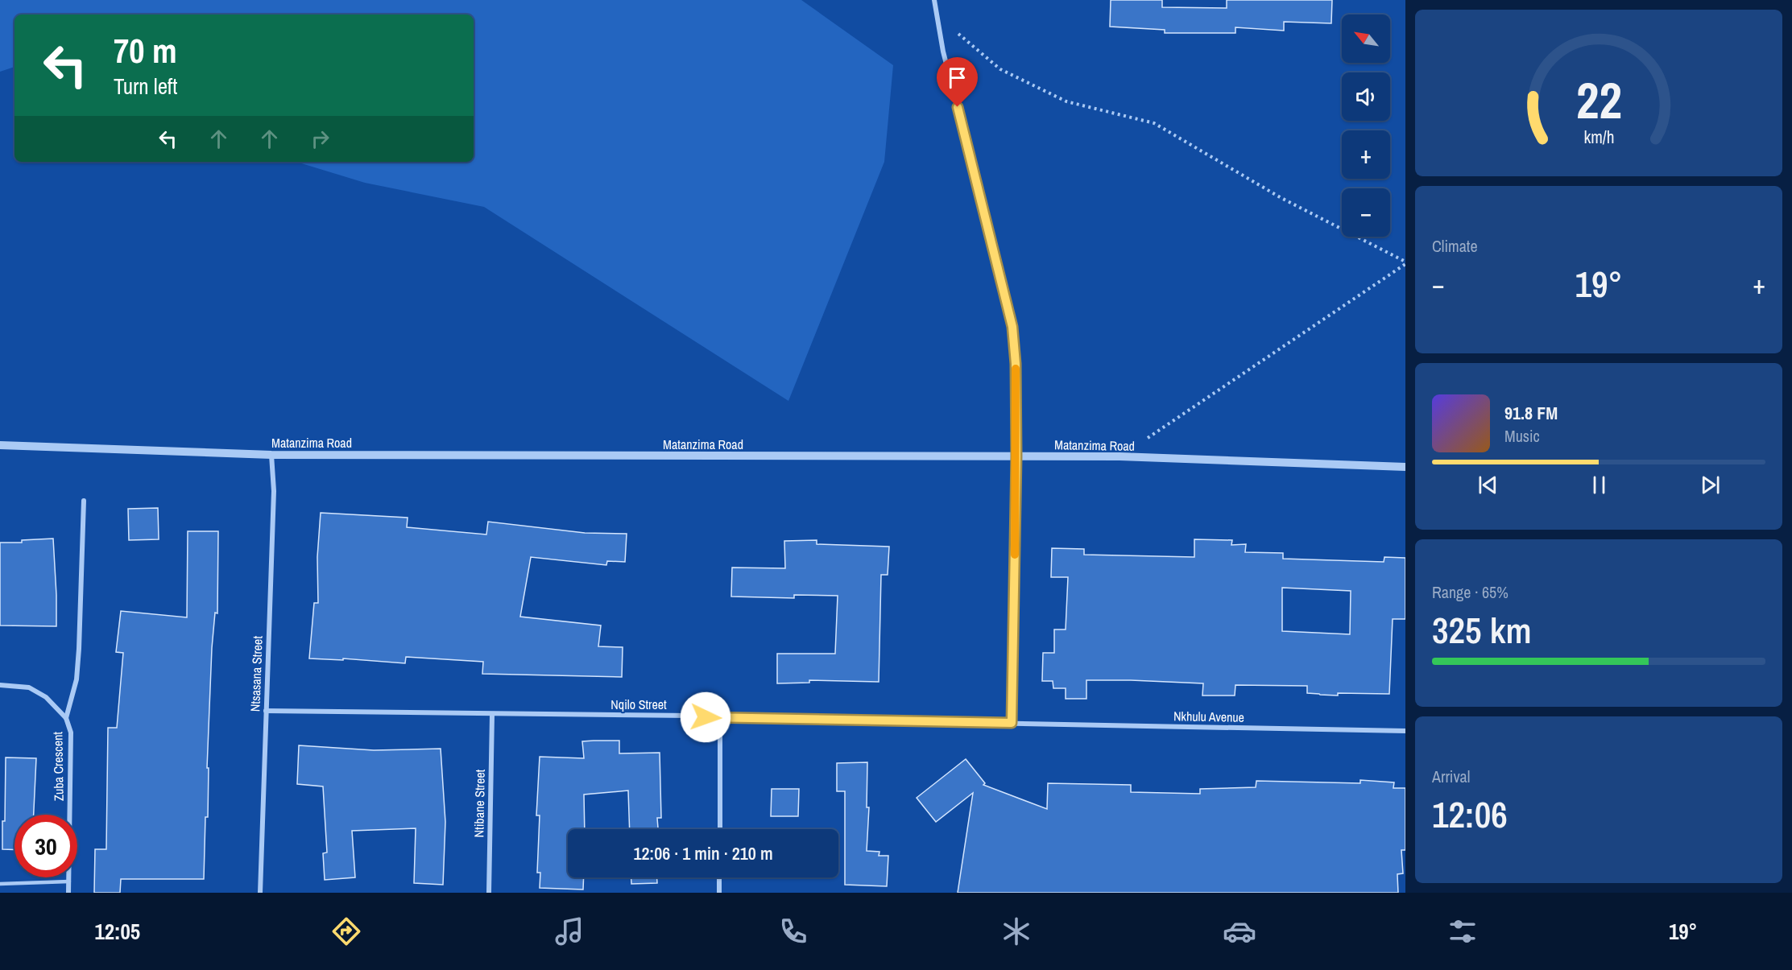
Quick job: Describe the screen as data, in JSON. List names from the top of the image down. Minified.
{"streets":{"street":["Matanzima Road","Ntsasana Street","Nqilo Street","Nkhulu Avenue","Zuba Crescent","Ntibane Street"]},"crossings":[["Matanzima Road","Ntsasana Street"],["Ntsasana Street","Nqilo Street"],["Nqilo Street","Nkhulu Avenue"],["Nqilo Street","Ntibane Street"]],"north":"top left","page":{"map_buttons":["+","−"],"turn":["70 m","Turn left"],"tile":["Climate",["Range · 65%","325 km"],["Arrival","12:06"]],"heat":["−","19°","+"],"song":["91.8 FM","Music"],"limit":"30","trip":"12:06 · 1 min · 210 m","tabs":["12:05","19°"],"gauge":["22","km/h"]}}
